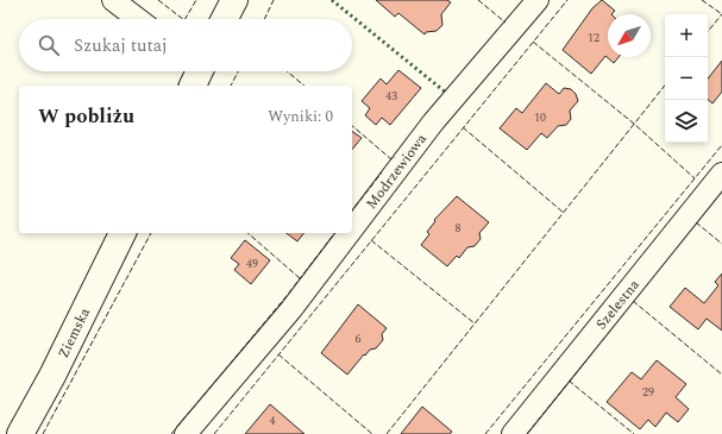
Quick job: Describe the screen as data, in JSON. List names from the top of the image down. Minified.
{"streets":{"street":["Modrzewiowa","Szelestna","Ziemska"]},"house_numbers":["12","43","10","8","49","6","29","4"],"north":"bottom left","page":{"map_buttons":["+","−"],"search":"Szukaj tutaj","heading":["W pobliżu","Wyniki: 0"]}}
